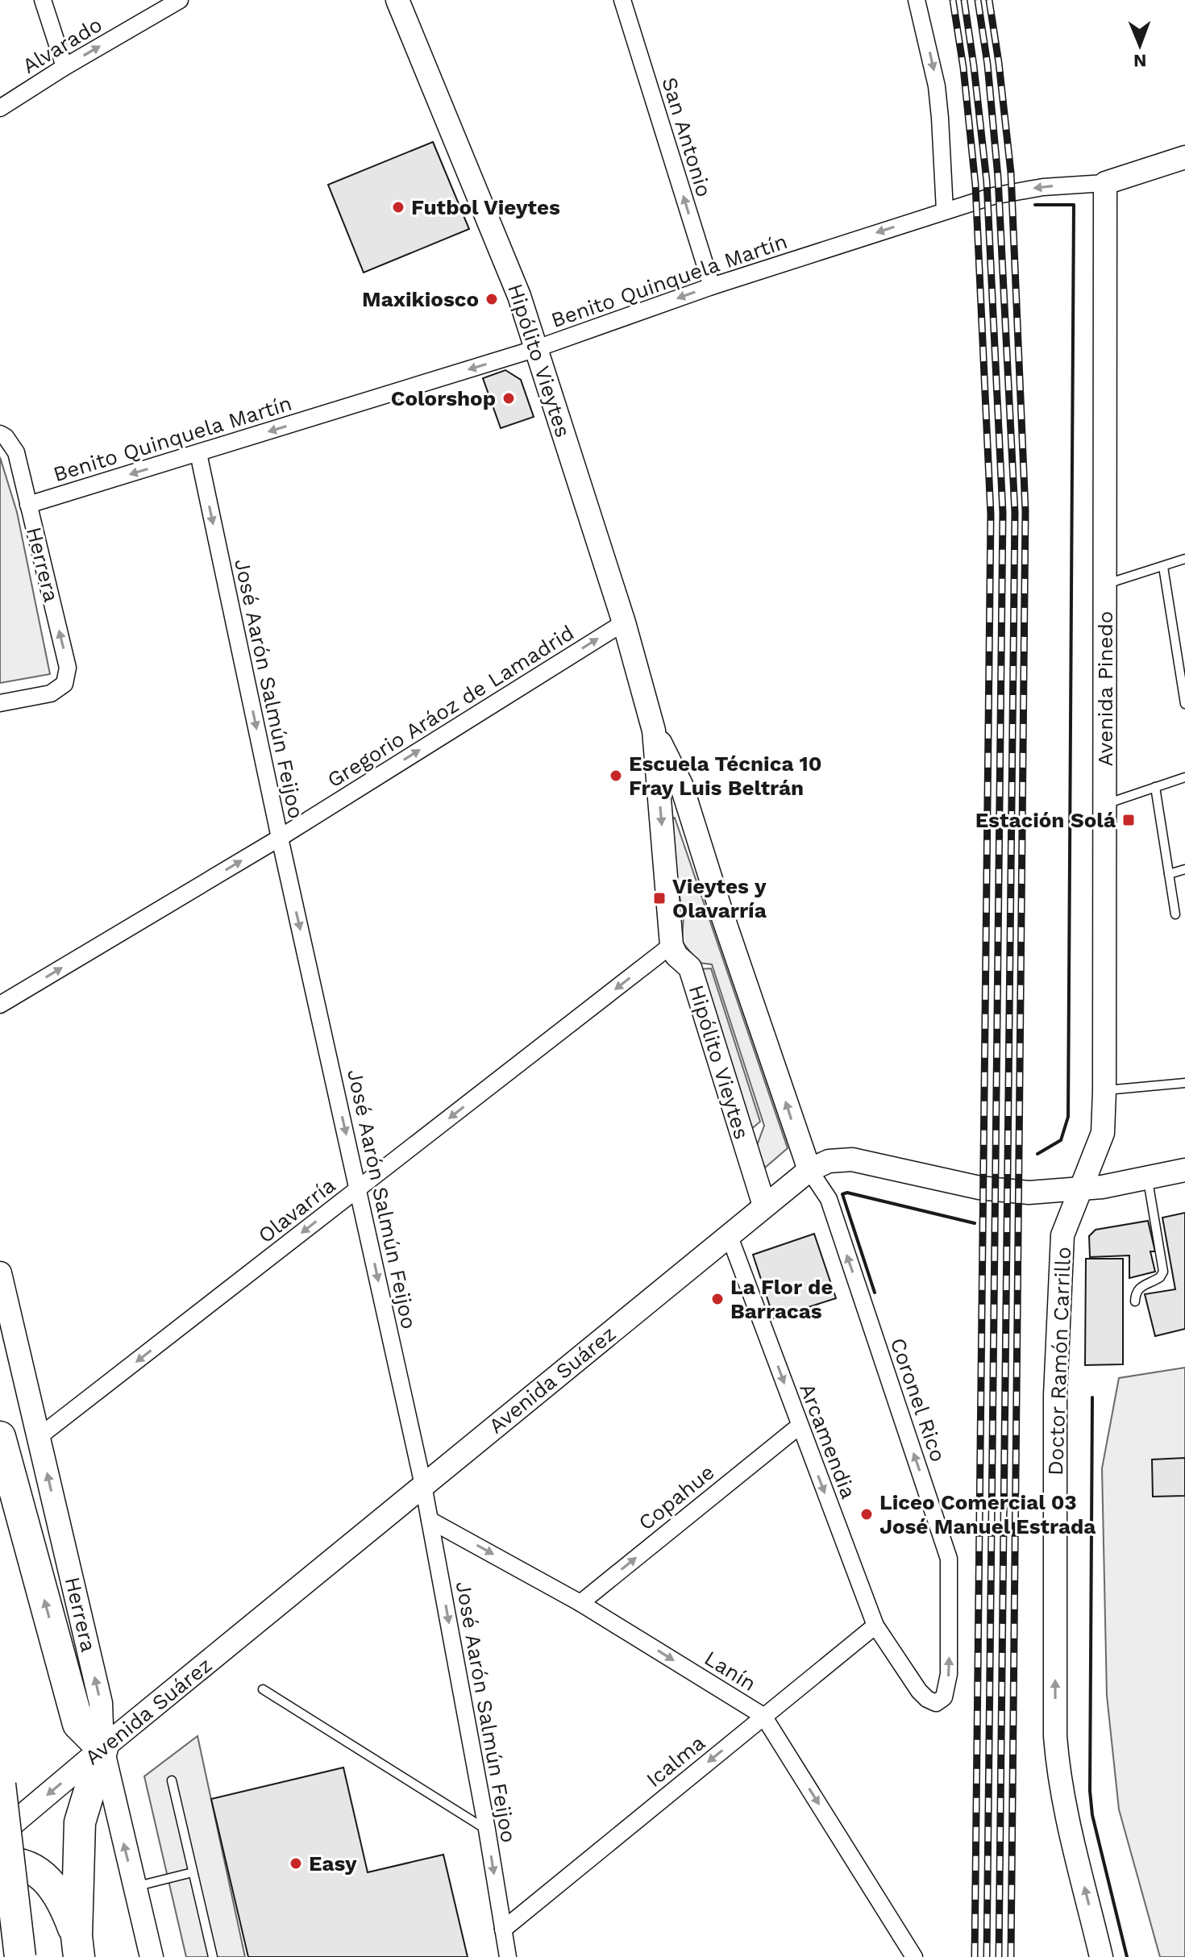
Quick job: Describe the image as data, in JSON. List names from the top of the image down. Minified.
{"streets":{"main road":["Hipólito Vieytes","Herrera","Avenida Pinedo","Doctor Ramón Carrillo","Avenida Suárez"],"street":["Alvarado","San Antonio","Benito Quinquela Martín","José Aarón Salmún Feijoo","Gregorio Aráoz de Lamadrid","Olavarría","Coronel Rico","Arcamendia","Copahue","Lanín","Icalma"]},"crossings":[["San Antonio","Benito Quinquela Martín"],["Benito Quinquela Martín","Hipólito Vieytes"],["Benito Quinquela Martín","Herrera"],["Benito Quinquela Martín","José Aarón Salmún Feijoo"],["Benito Quinquela Martín","Avenida Pinedo"],["Hipólito Vieytes","Gregorio Aráoz de Lamadrid"],["Hipólito Vieytes","Olavarría"],["Hipólito Vieytes","Avenida Suárez"],["Hipólito Vieytes","Coronel Rico"],["Herrera","Olavarría"],["Herrera","Avenida Suárez"],["José Aarón Salmún Feijoo","Gregorio Aráoz de Lamadrid"],["José Aarón Salmún Feijoo","Olavarría"],["José Aarón Salmún Feijoo","Avenida Suárez"],["José Aarón Salmún Feijoo","Lanín"],["José Aarón Salmún Feijoo","Icalma"],["Avenida Pinedo","Doctor Ramón Carrillo"],["Avenida Pinedo","Avenida Suárez"],["Doctor Ramón Carrillo","Avenida Suárez"],["Avenida Suárez","Coronel Rico"],["Avenida Suárez","Arcamendia"],["Coronel Rico","Arcamendia"],["Arcamendia","Copahue"],["Arcamendia","Icalma"],["Copahue","Lanín"],["Lanín","Icalma"]],"one_way":["Alvarado","San Antonio","Benito Quinquela Martín","Herrera","José Aarón Salmún Feijoo","Gregorio Aráoz de Lamadrid","Olavarría","Doctor Ramón Carrillo","Coronel Rico","Arcamendia","Copahue","Lanín","Icalma"],"places":{"other":["Futbol Vieytes","Maxikiosco","Colorshop","Escuela Técnica 10 Fray Luis Beltrán","La Flor de Barracas","Liceo Comercial 03 José Manuel Estrada","Easy"],"transit":["Estación Solá","Vieytes y Olavarría"]},"north":"bottom"}
